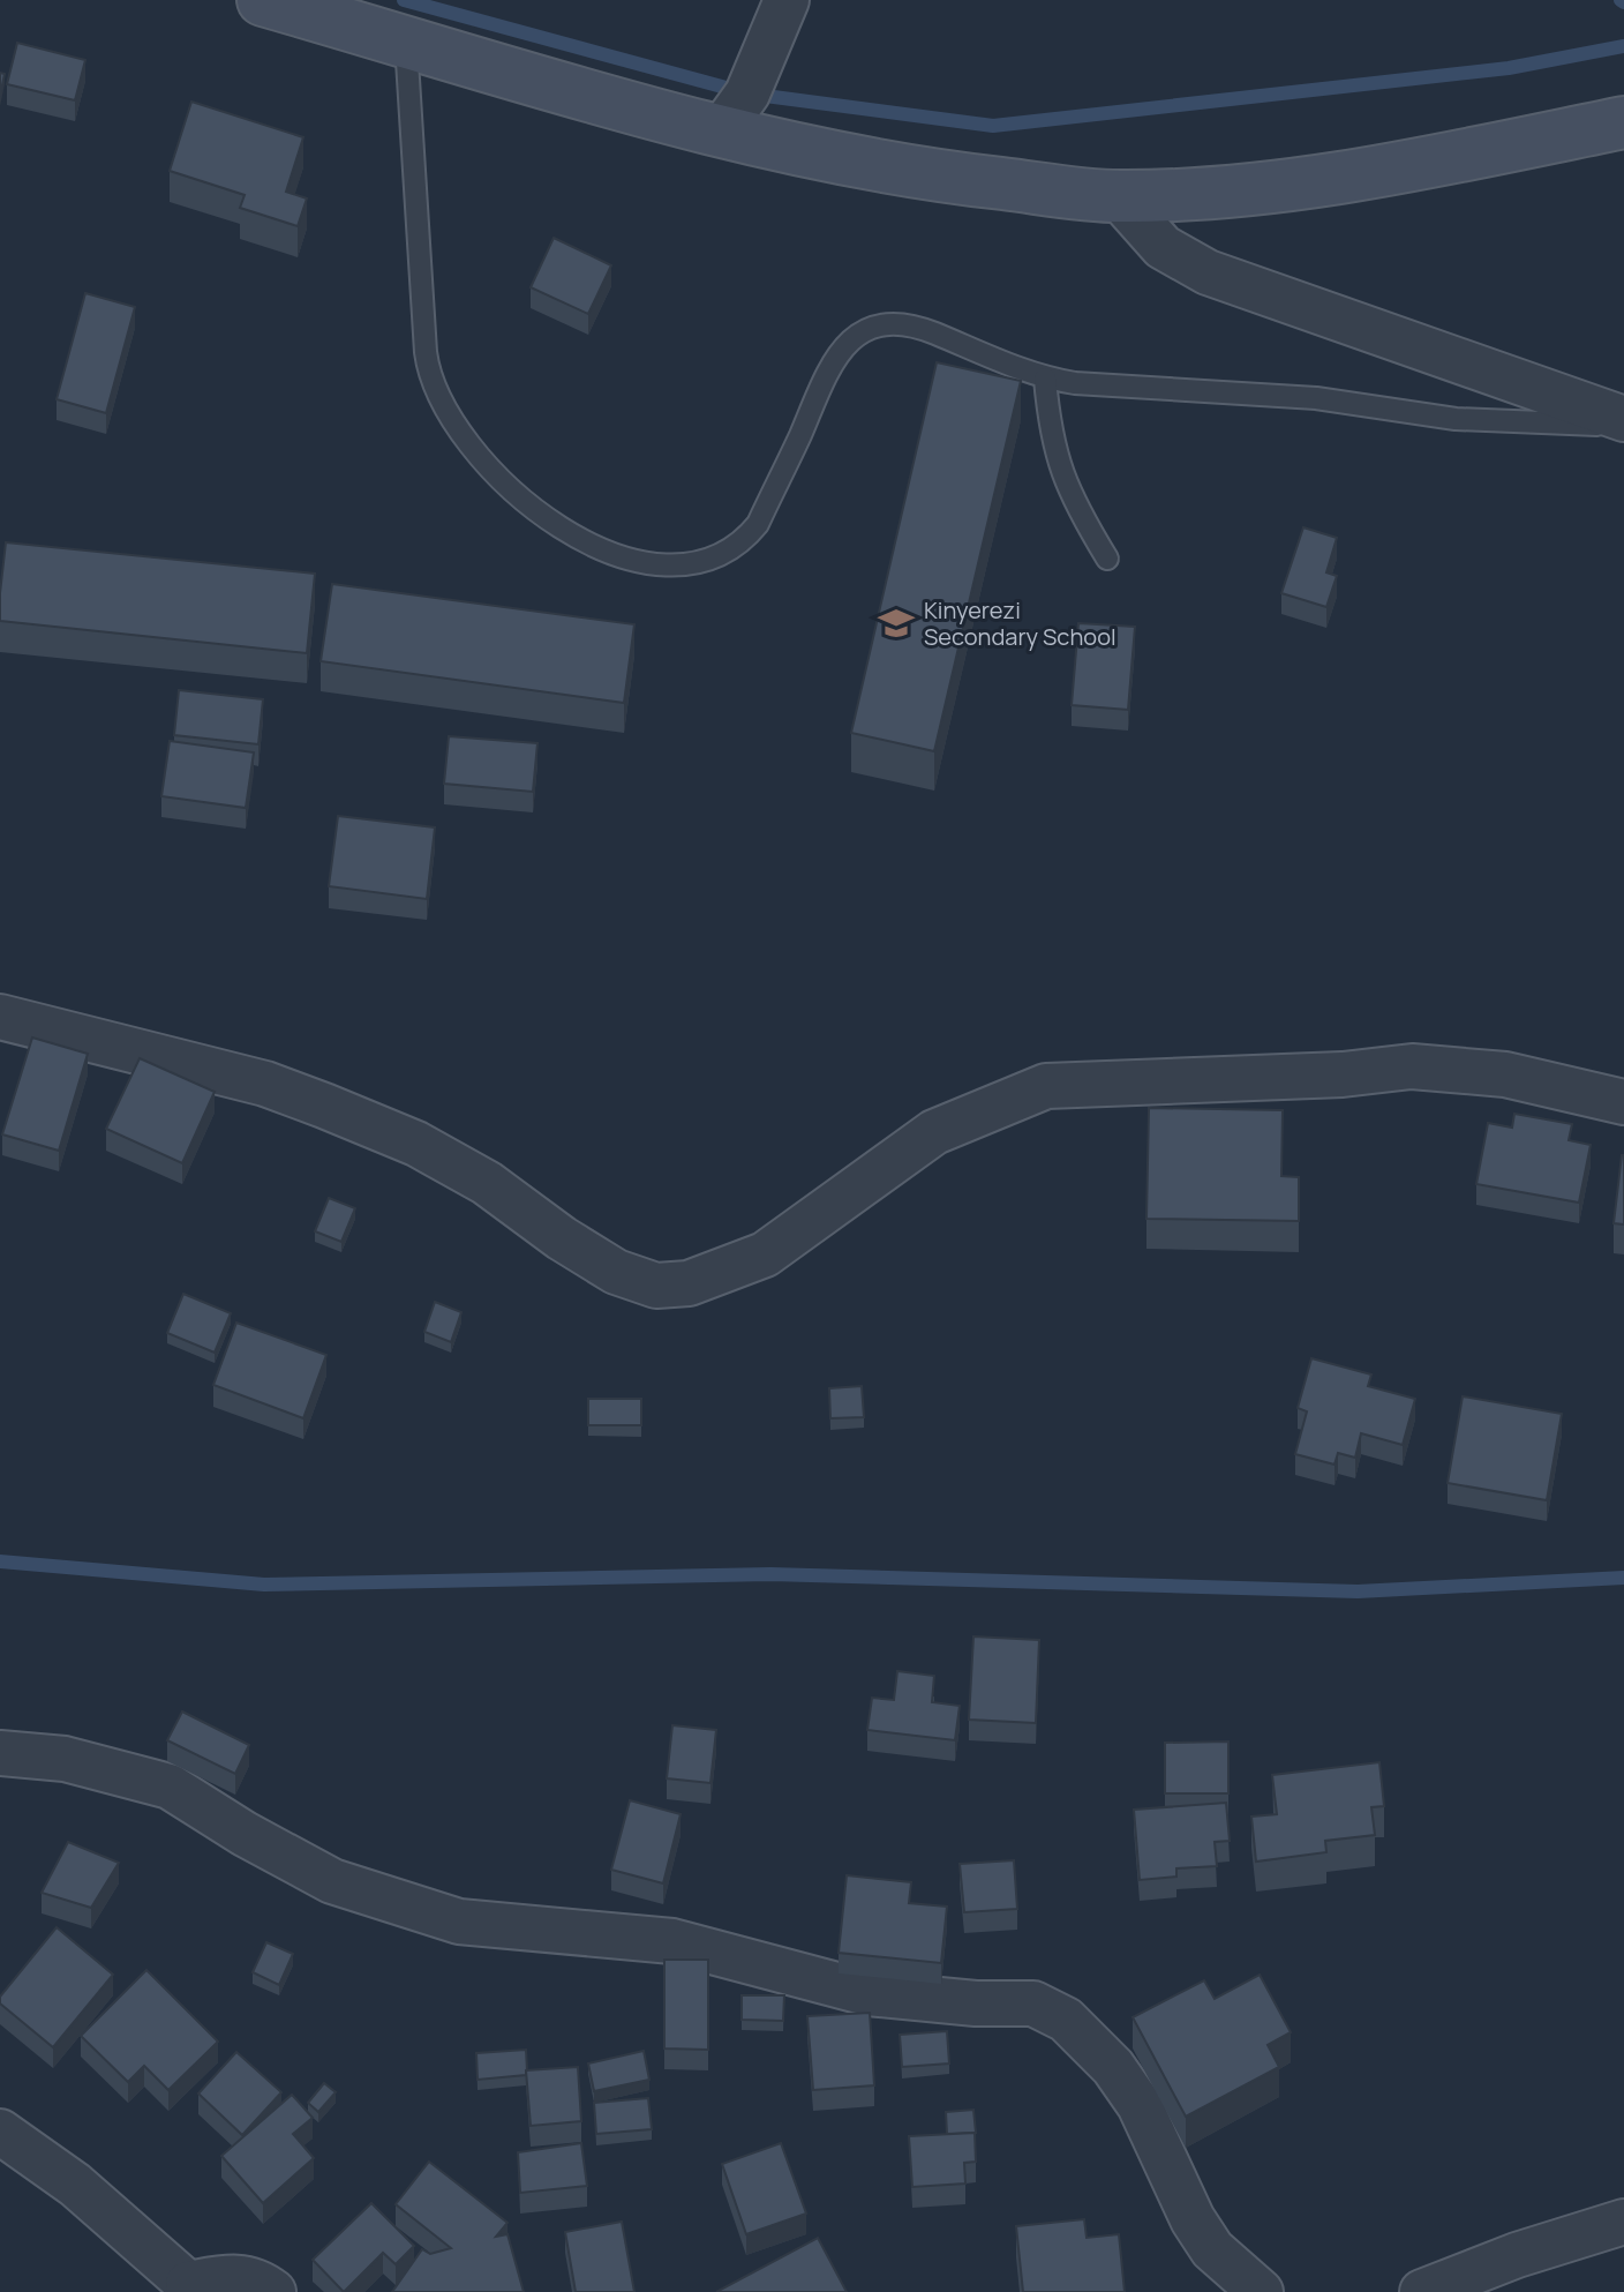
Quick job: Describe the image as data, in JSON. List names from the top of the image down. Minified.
{"places":{"school or university":["Kinyerezi Secondary School"]}}
